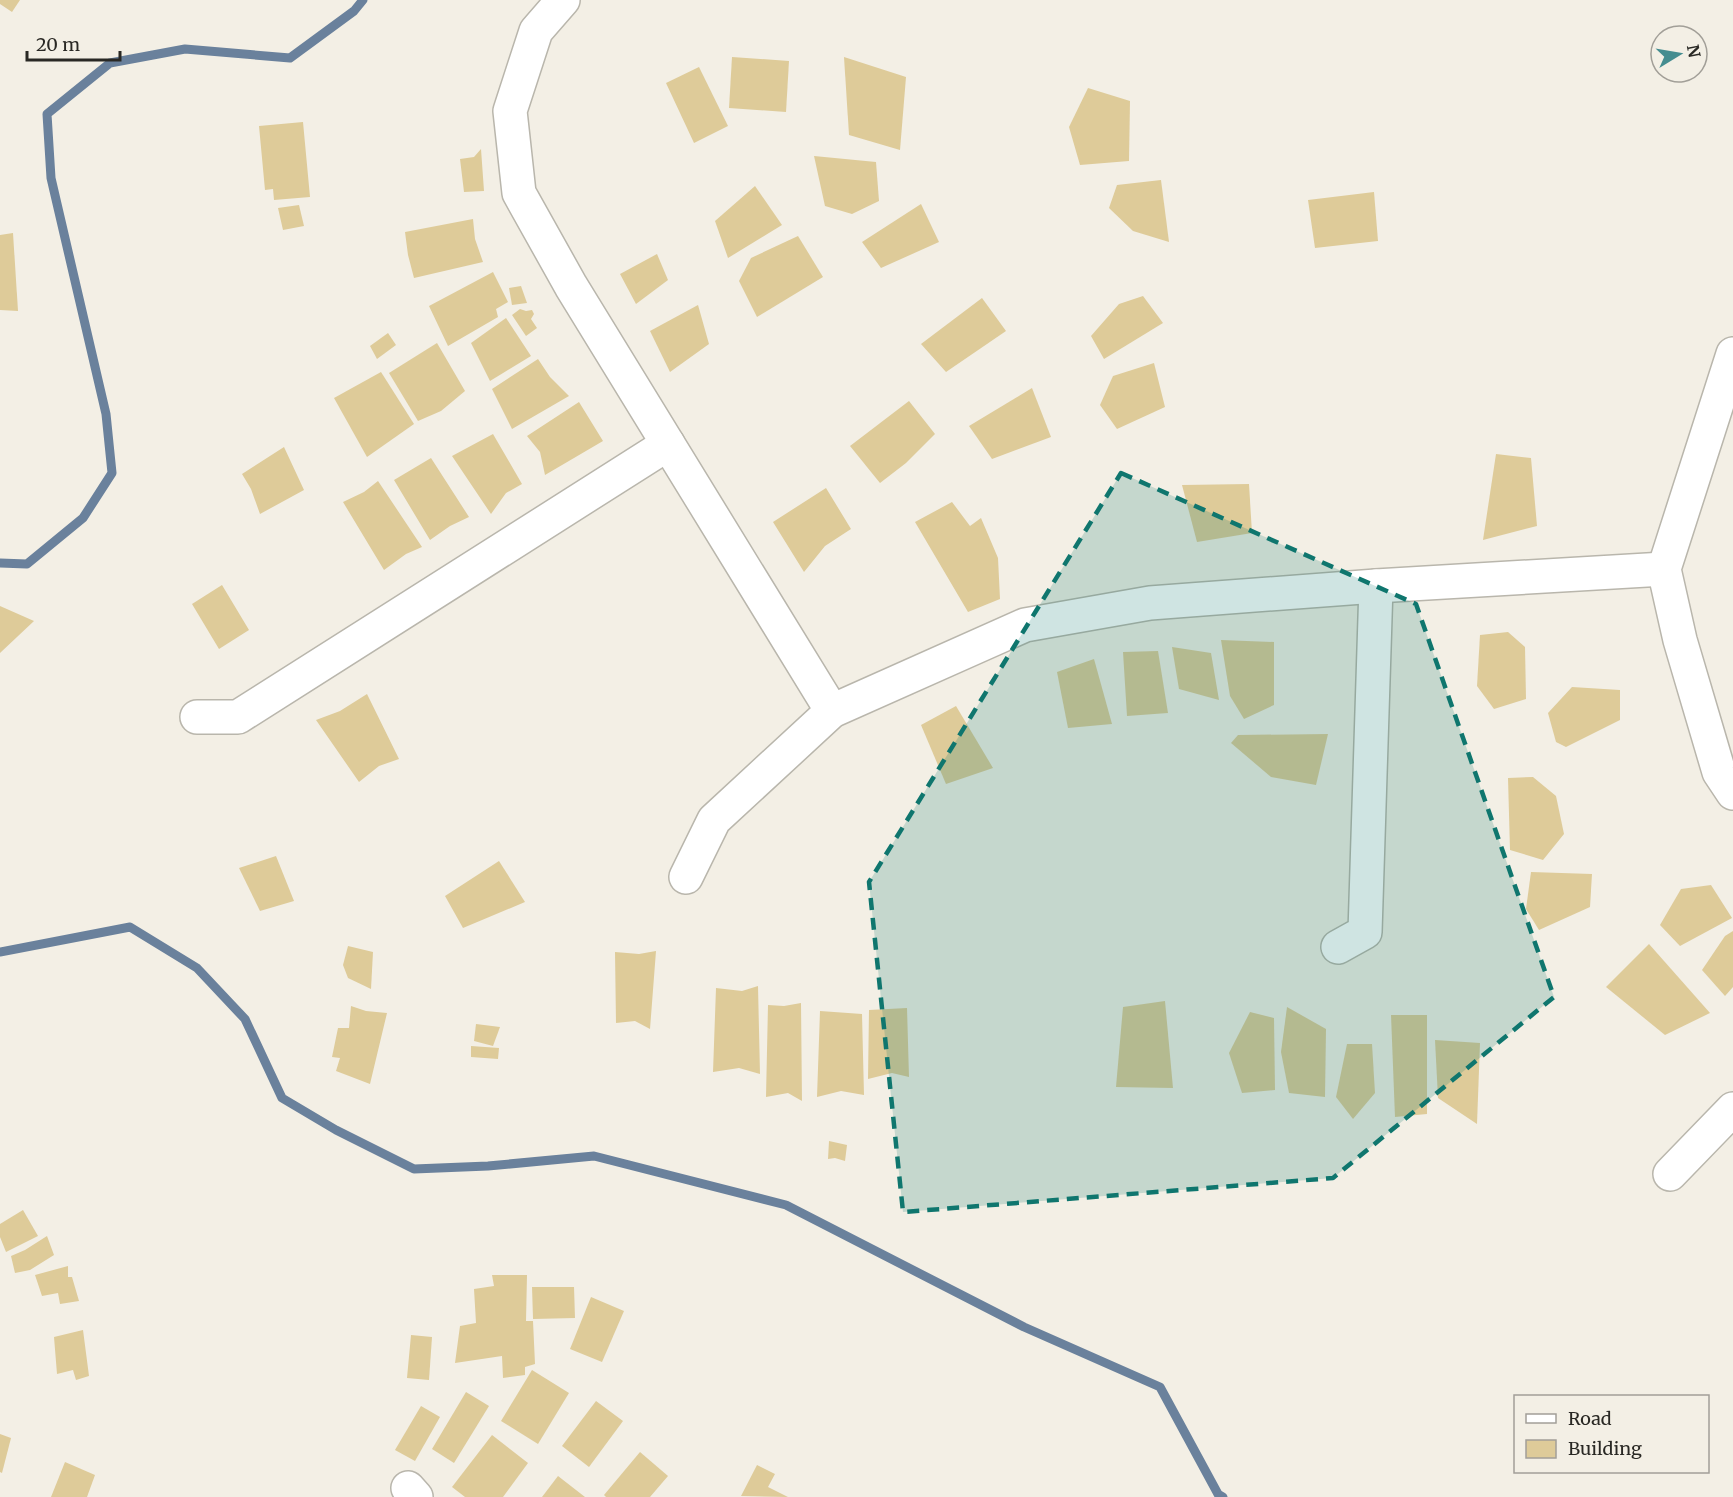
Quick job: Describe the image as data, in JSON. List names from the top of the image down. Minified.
{"legend":["Road","Building"],"scale_bar":"20 m","north":"right"}
